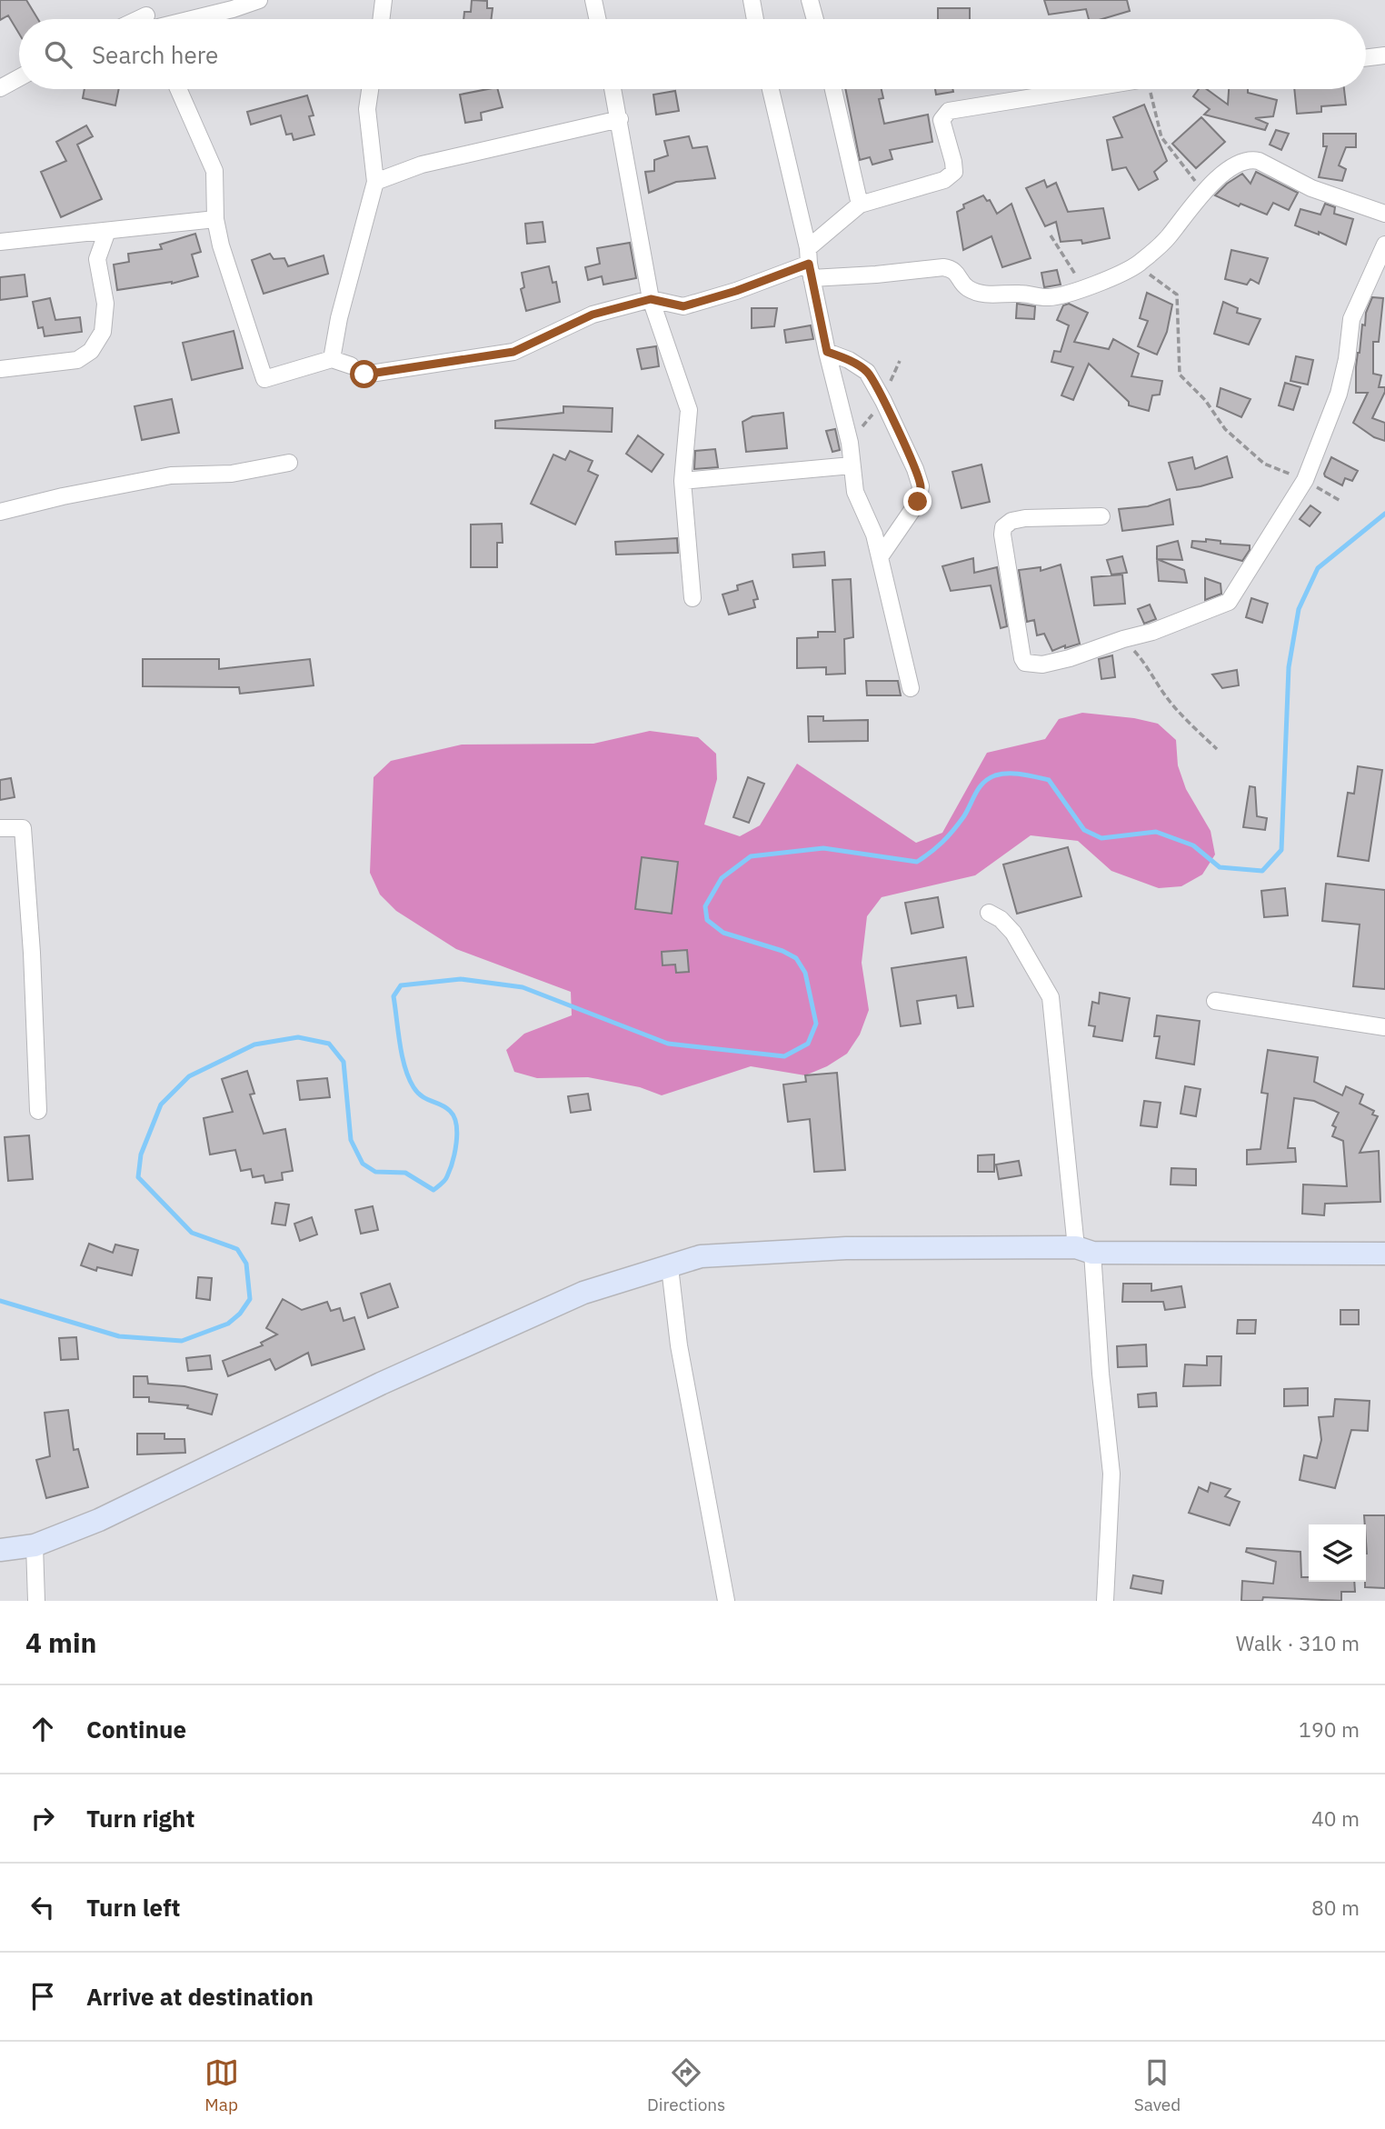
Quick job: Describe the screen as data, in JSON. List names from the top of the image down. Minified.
{"page":{"search":"Search here","heading":["4 min","Walk · 310 m"],"list":[["Continue","190 m"],["Turn right","40 m"],["Turn left","80 m"],"Arrive at destination"],"nav":["Map","Directions","Saved"]}}
